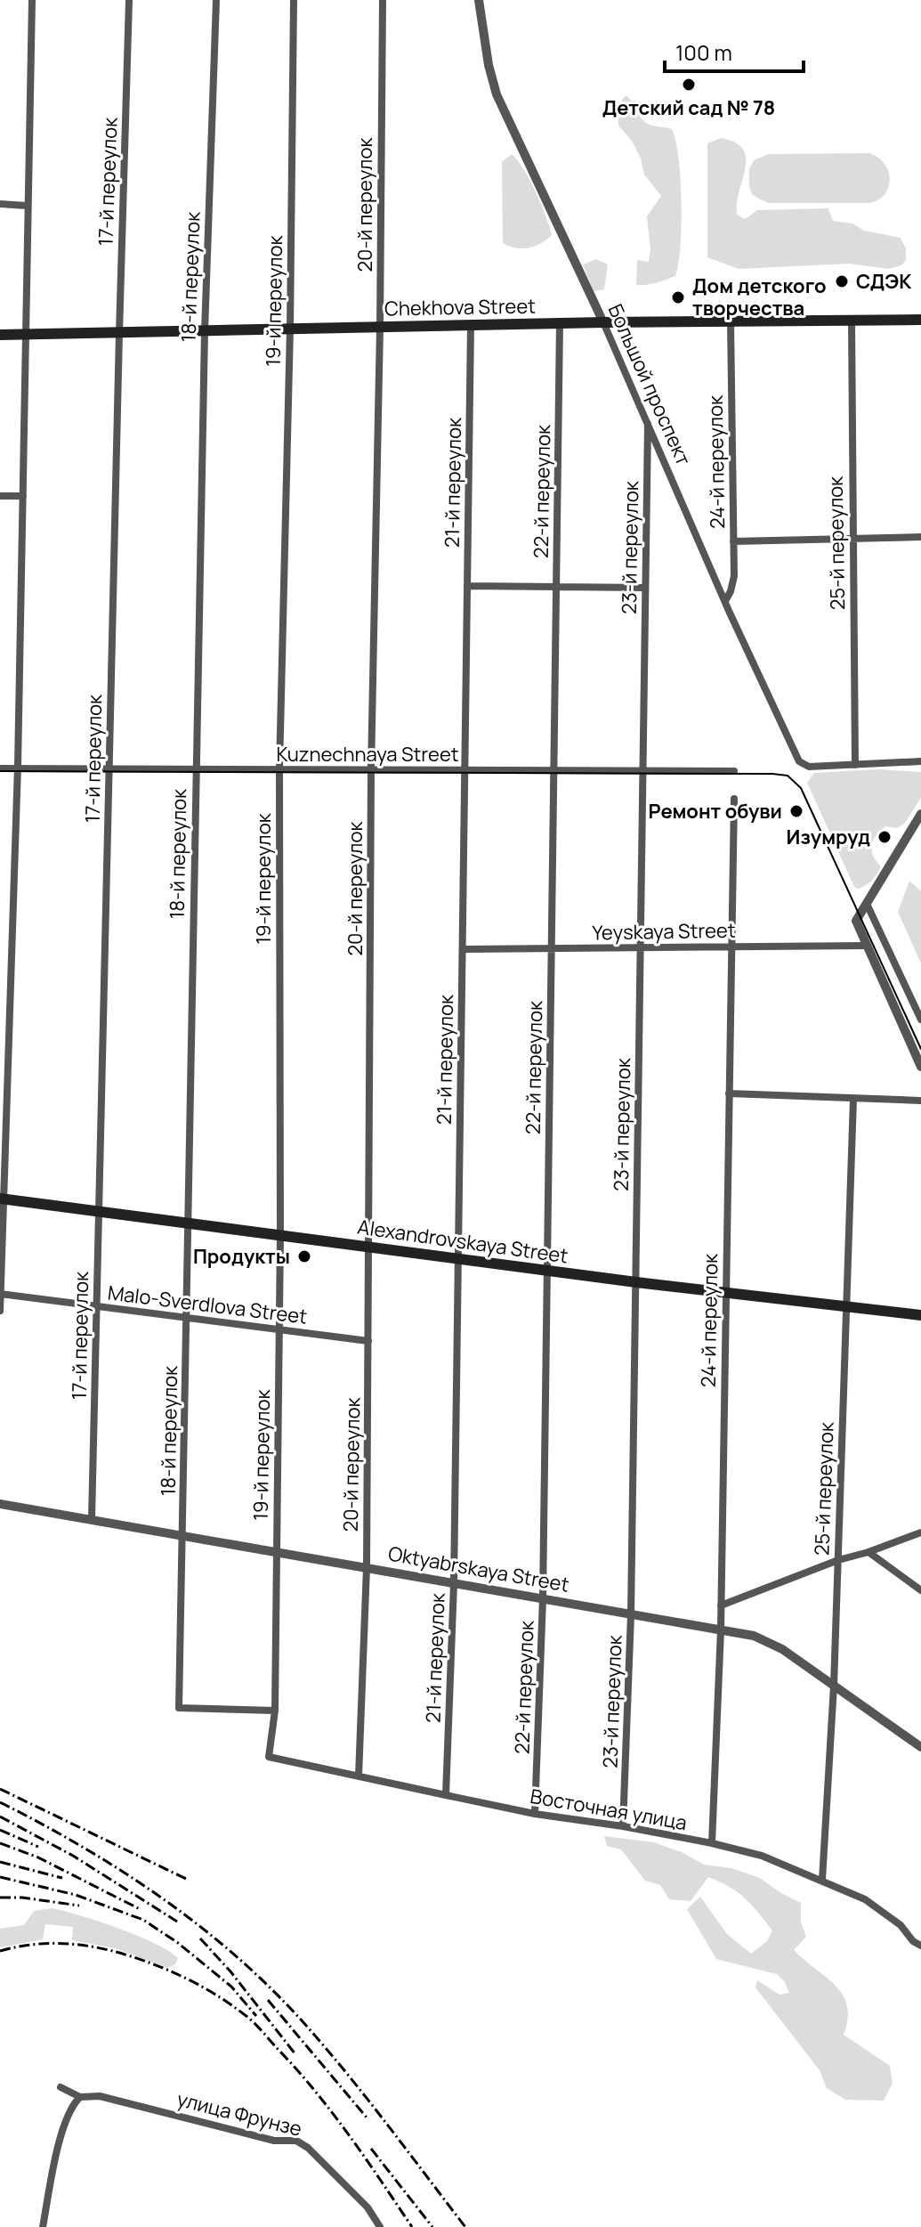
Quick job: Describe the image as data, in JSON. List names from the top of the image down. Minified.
{"streets":{"main road":["Chekhova Street","Alexandrovskaya Street"],"street":["17-й переулок","20-й переулок","18-й переулок","19-й переулок","Большой проспект","24-й переулок","21-й переулок","22-й переулок","25-й переулок","23-й переулок","Kuznechnaya Street","Yeyskaya Street","Malo-Sverdlova Street","Oktyabrskaya Street","Восточная улица","улица Фрунзе"]},"crossings":[["17-й переулок","Chekhova Street"],["17-й переулок","Kuznechnaya Street"],["17-й переулок","Alexandrovskaya Street"],["17-й переулок","Malo-Sverdlova Street"],["17-й переулок","Oktyabrskaya Street"],["20-й переулок","Chekhova Street"],["20-й переулок","Kuznechnaya Street"],["20-й переулок","Alexandrovskaya Street"],["20-й переулок","Malo-Sverdlova Street"],["20-й переулок","Oktyabrskaya Street"],["20-й переулок","Восточная улица"],["18-й переулок","19-й переулок"],["18-й переулок","Chekhova Street"],["18-й переулок","Kuznechnaya Street"],["18-й переулок","Alexandrovskaya Street"],["18-й переулок","Malo-Sverdlova Street"],["18-й переулок","Oktyabrskaya Street"],["19-й переулок","Chekhova Street"],["19-й переулок","Kuznechnaya Street"],["19-й переулок","Alexandrovskaya Street"],["19-й переулок","Malo-Sverdlova Street"],["19-й переулок","Oktyabrskaya Street"],["19-й переулок","Восточная улица"],["Chekhova Street","Большой проспект"],["Chekhova Street","24-й переулок"],["Chekhova Street","21-й переулок"],["Chekhova Street","22-й переулок"],["Chekhova Street","25-й переулок"],["Большой проспект","24-й переулок"],["Большой проспект","25-й переулок"],["Большой проспект","23-й переулок"],["24-й переулок","Yeyskaya Street"],["24-й переулок","Alexandrovskaya Street"],["24-й переулок","Oktyabrskaya Street"],["24-й переулок","Восточная улица"],["21-й переулок","Kuznechnaya Street"],["21-й переулок","Yeyskaya Street"],["21-й переулок","Alexandrovskaya Street"],["21-й переулок","Oktyabrskaya Street"],["21-й переулок","Восточная улица"],["22-й переулок","Kuznechnaya Street"],["22-й переулок","Yeyskaya Street"],["22-й переулок","Alexandrovskaya Street"],["22-й переулок","Oktyabrskaya Street"],["22-й переулок","Восточная улица"],["25-й переулок","Alexandrovskaya Street"],["25-й переулок","Oktyabrskaya Street"],["25-й переулок","Восточная улица"],["23-й переулок","Kuznechnaya Street"],["23-й переулок","Yeyskaya Street"],["23-й переулок","Alexandrovskaya Street"],["23-й переулок","Oktyabrskaya Street"],["23-й переулок","Восточная улица"]],"places":["Детский сад № 78","СДЭК","Дом детского творчества","Ремонт обуви","Изумруд","Продукты"],"scale_bar":"100 m"}
